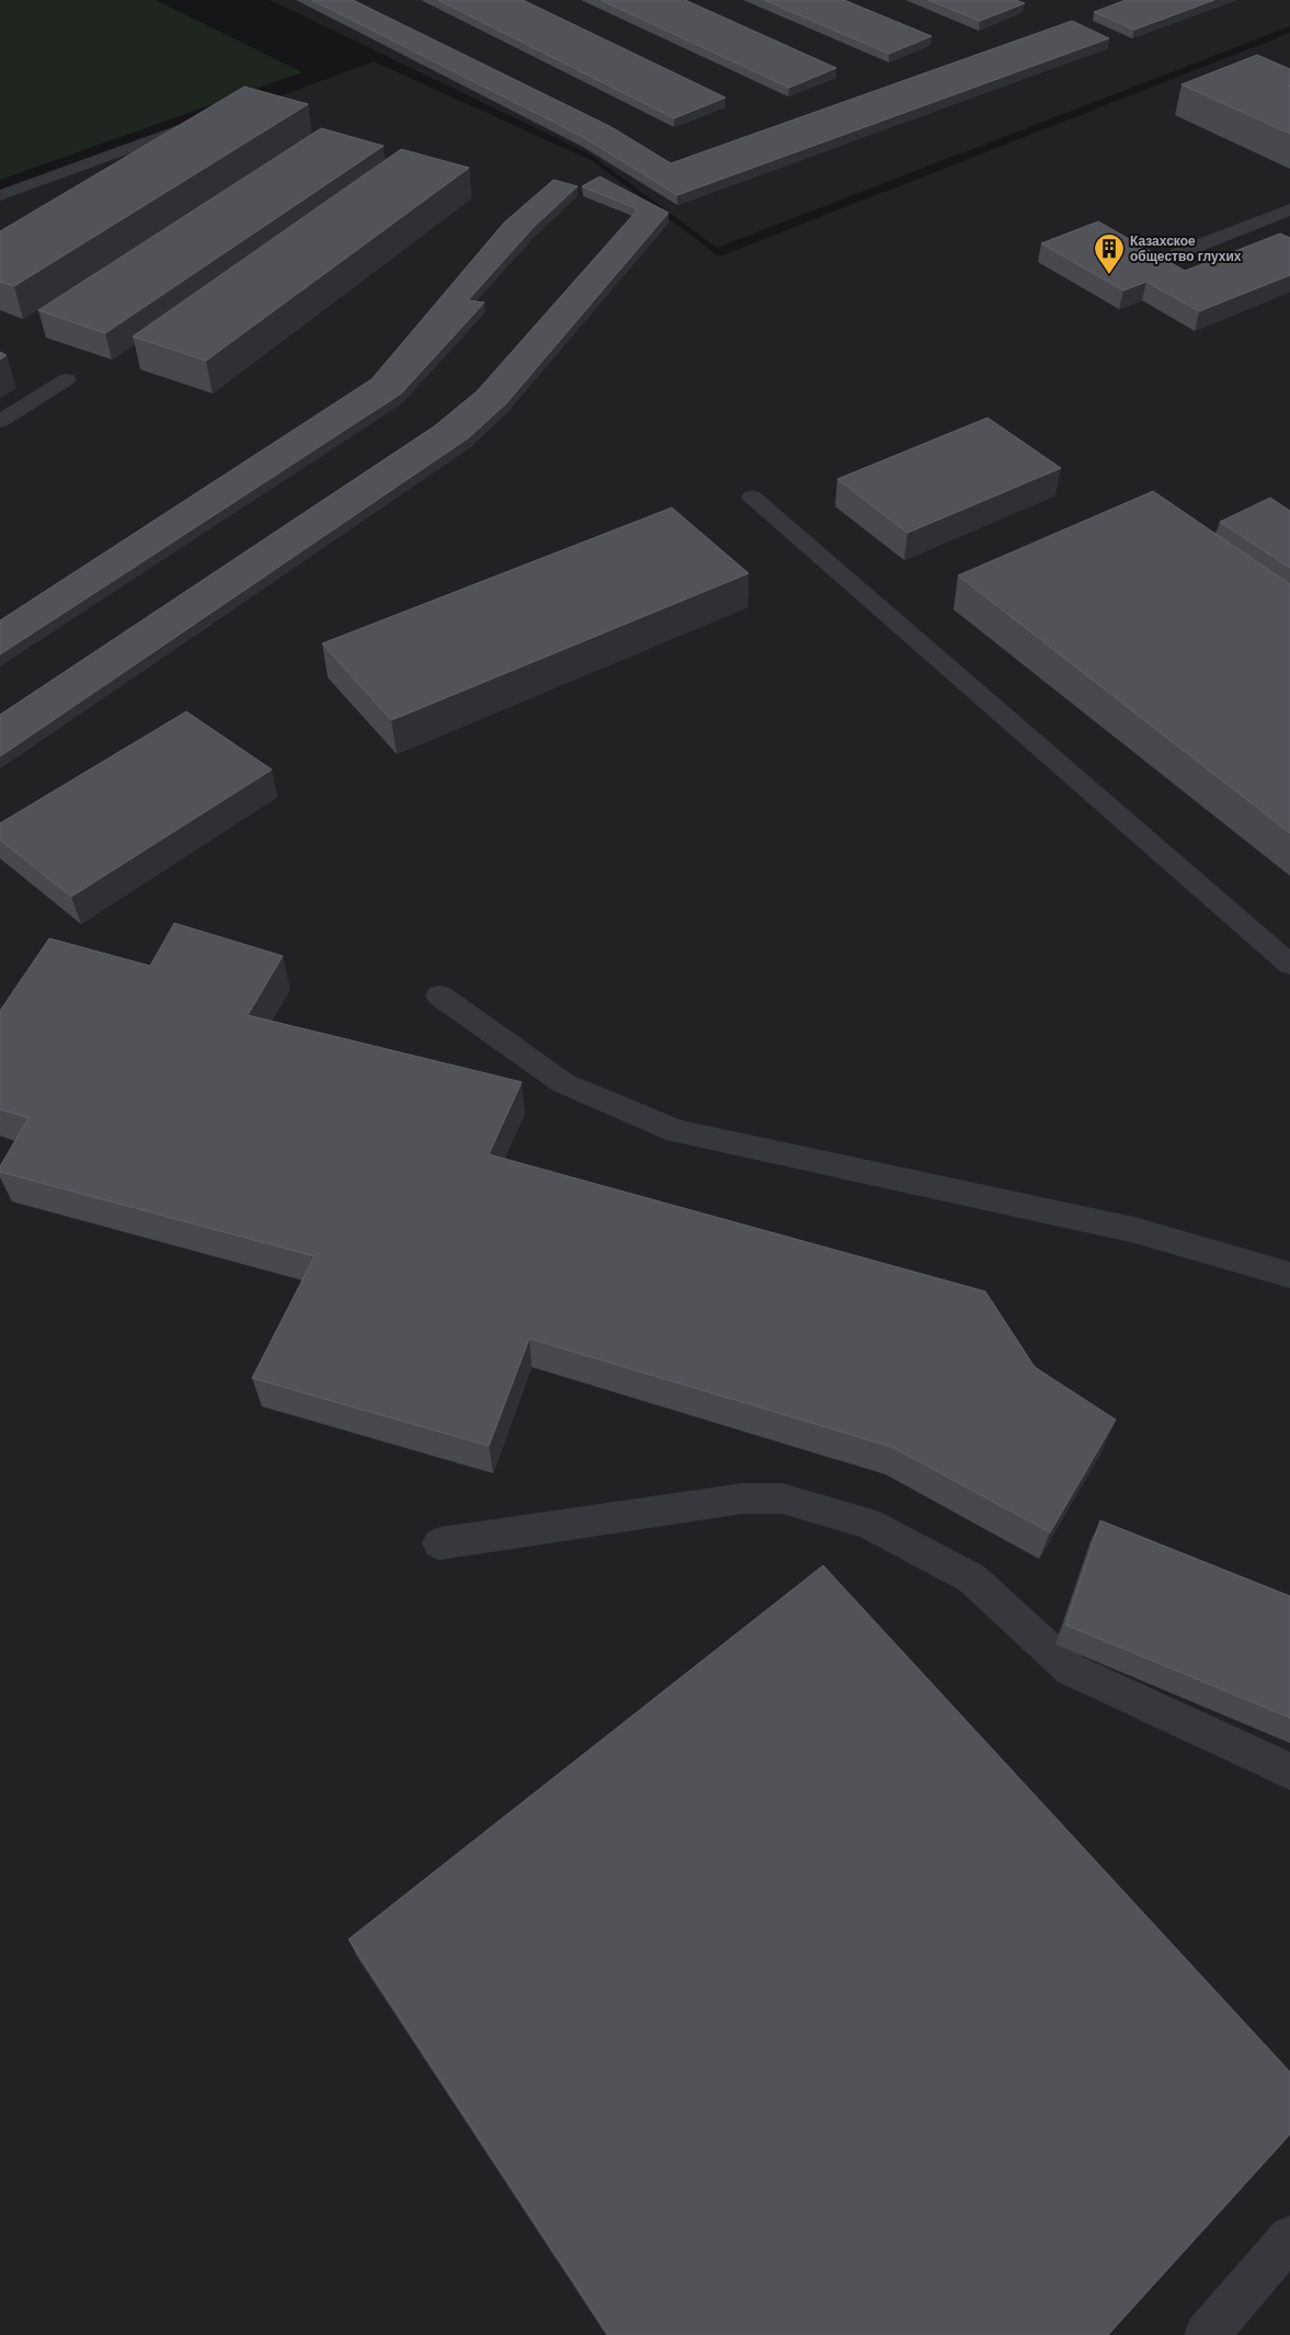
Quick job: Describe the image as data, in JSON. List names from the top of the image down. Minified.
{"places":{"building":["Казахское общество глухих"]}}
